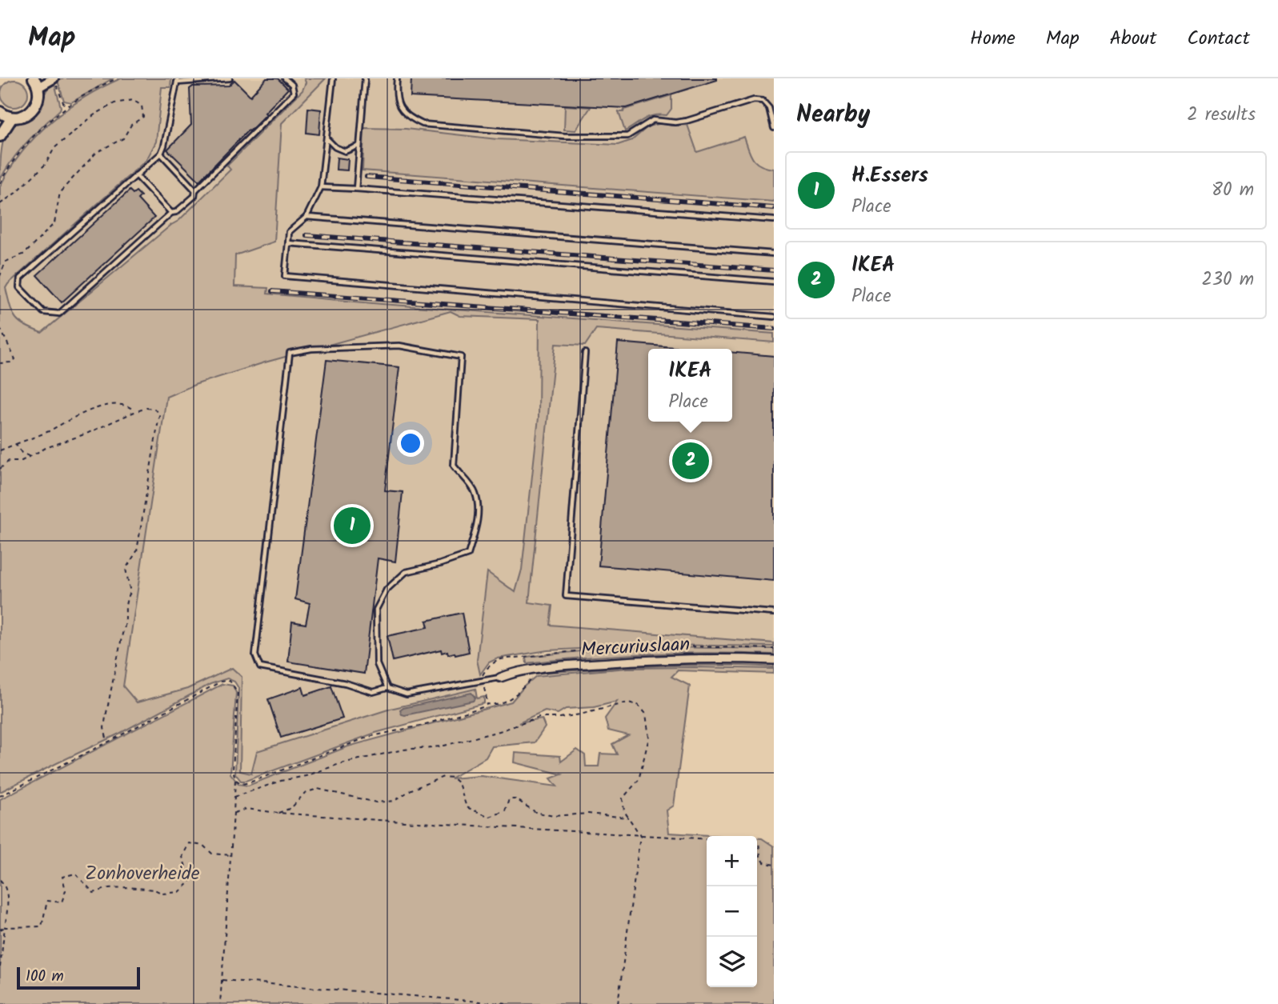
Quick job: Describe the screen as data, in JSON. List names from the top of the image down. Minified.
{"streets":{"street":["Mercuriuslaan"]},"parks":["Zonhoverheide"],"scale_bar":"100 m","page":{"header":"Map","nav":["Home","Map","About","Contact"],"heading":["Nearby","2 results"],"list":[{"mark":"1","name":"H.Essers","note":"Place","value":"80 m"},{"mark":"2","name":"IKEA","note":"Place","value":"230 m"}],"popup":["IKEA","Place"],"pins":["2","1"],"map_buttons":["+","−"],"scale":"100 m"}}
